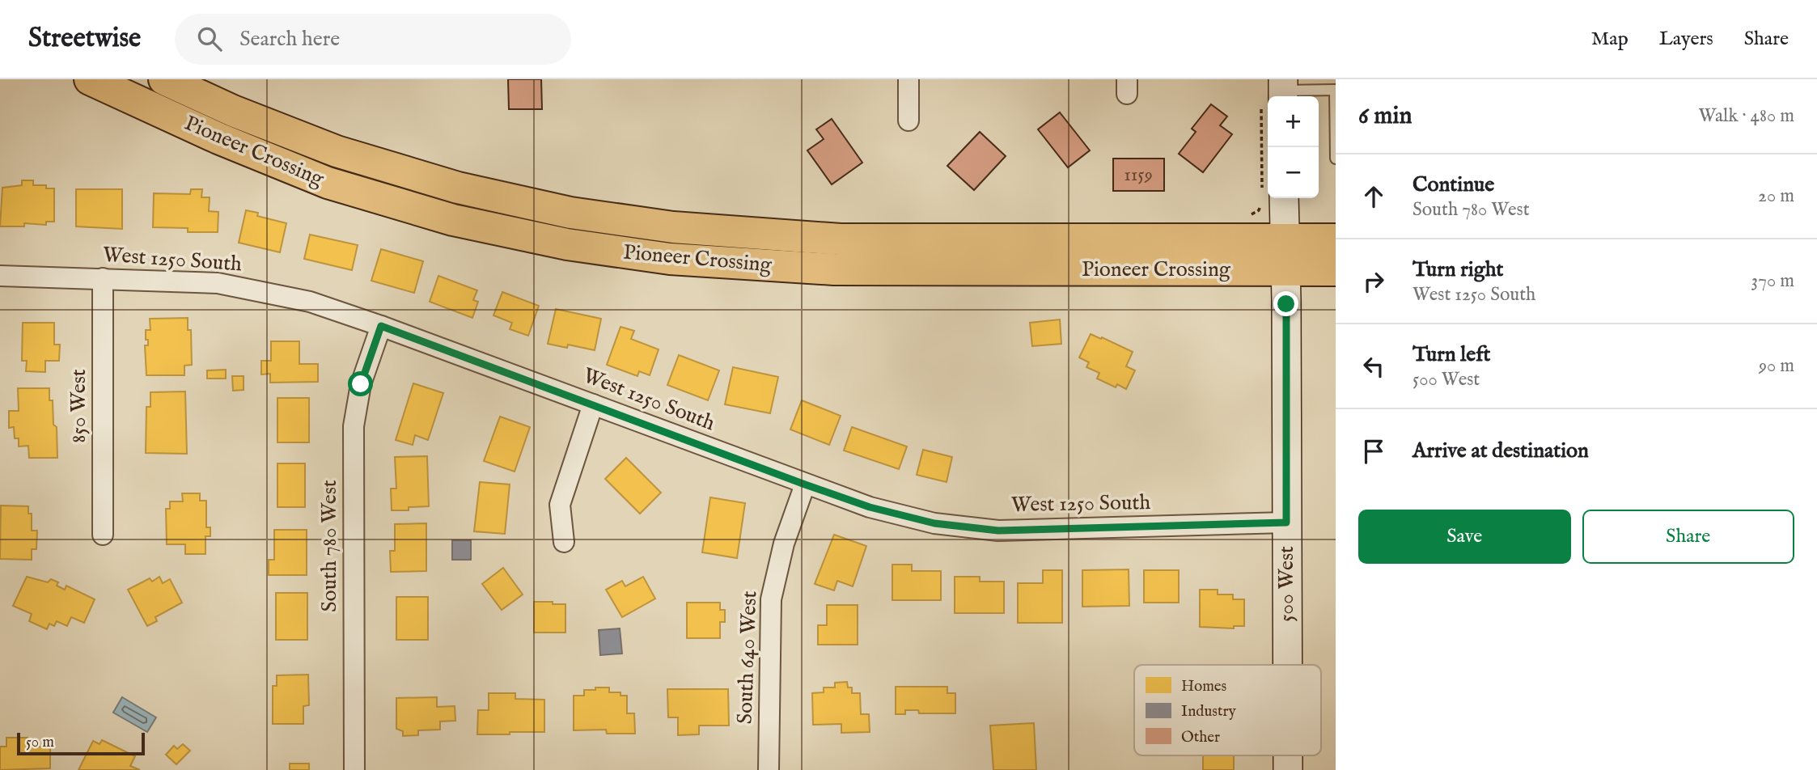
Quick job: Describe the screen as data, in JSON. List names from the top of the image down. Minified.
{"streets":{"highway":["Pioneer Crossing"],"street":["West 1250 South","850 West","South 780 West","500 West","South 640 West"]},"crossings":[["Pioneer Crossing","500 West"],["West 1250 South","850 West"],["West 1250 South","South 780 West"],["West 1250 South","500 West"],["West 1250 South","South 640 West"]],"house_numbers":["1159"],"legend":["Homes","Industry","Other"],"scale_bar":"50 m","page":{"header":"Streetwise","search":"Search here","nav":["Map","Layers","Share"],"heading":["6 min","Walk · 480 m"],"map_buttons":["+","−"],"list":[["Continue","South 780 West","20 m"],["Turn right","West 1250 South","370 m"],["Turn left","500 West","90 m"],"Arrive at destination"],"buttons":["Save","Share"],"scale":"50 m"}}
